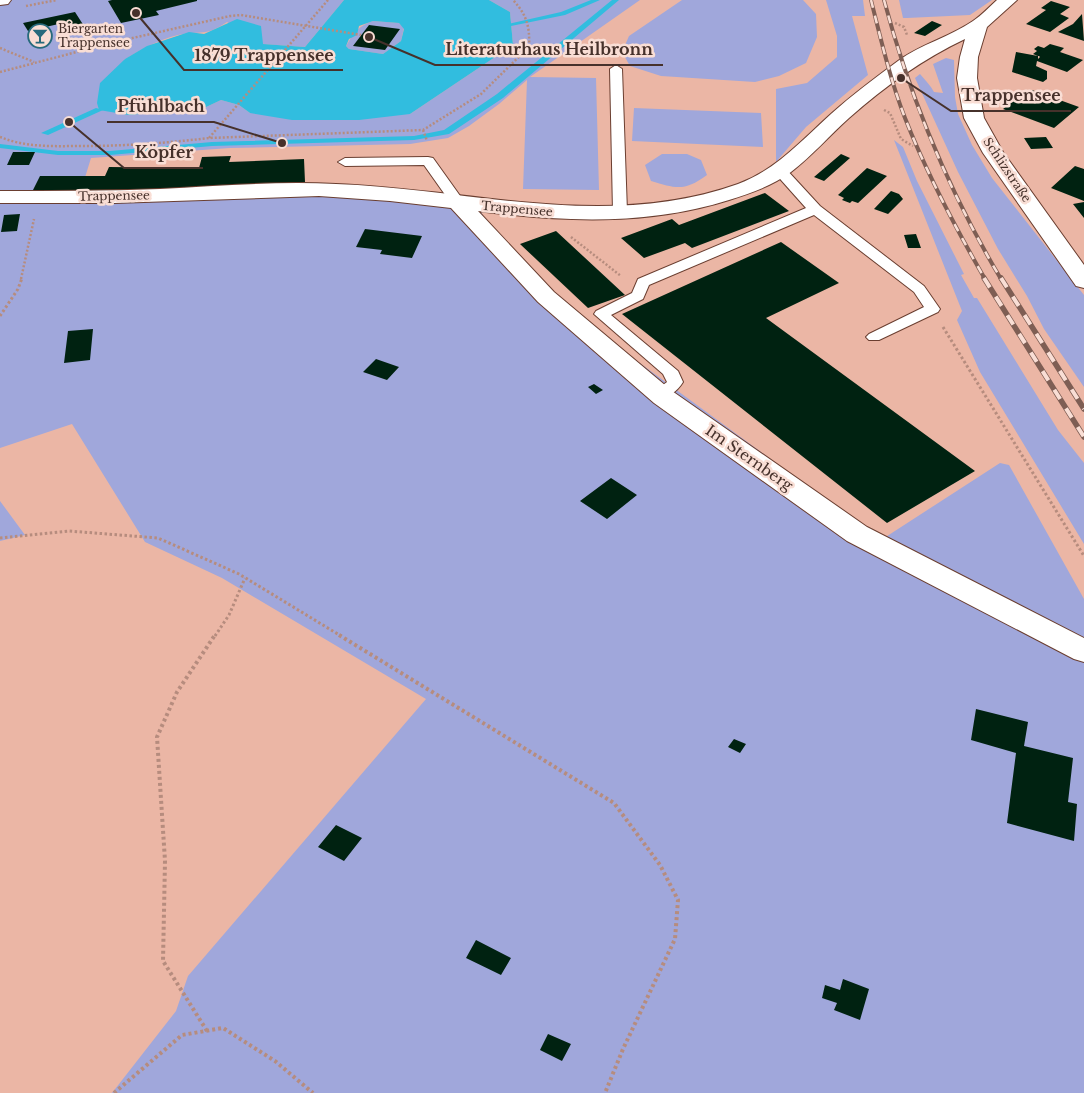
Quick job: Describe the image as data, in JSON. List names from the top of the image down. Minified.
{"streets":{"street":["Schlizstraße","Trappensee","Im Sternberg"]},"crossings":[["Schlizstraße","Trappensee"],["Trappensee","Im Sternberg"]],"places":{"other":["1879 Trappensee","Literaturhaus Heilbronn","Trappensee","Köpfer","Pfühlbach"],"bar":["Biergarten Trappensee"]}}
